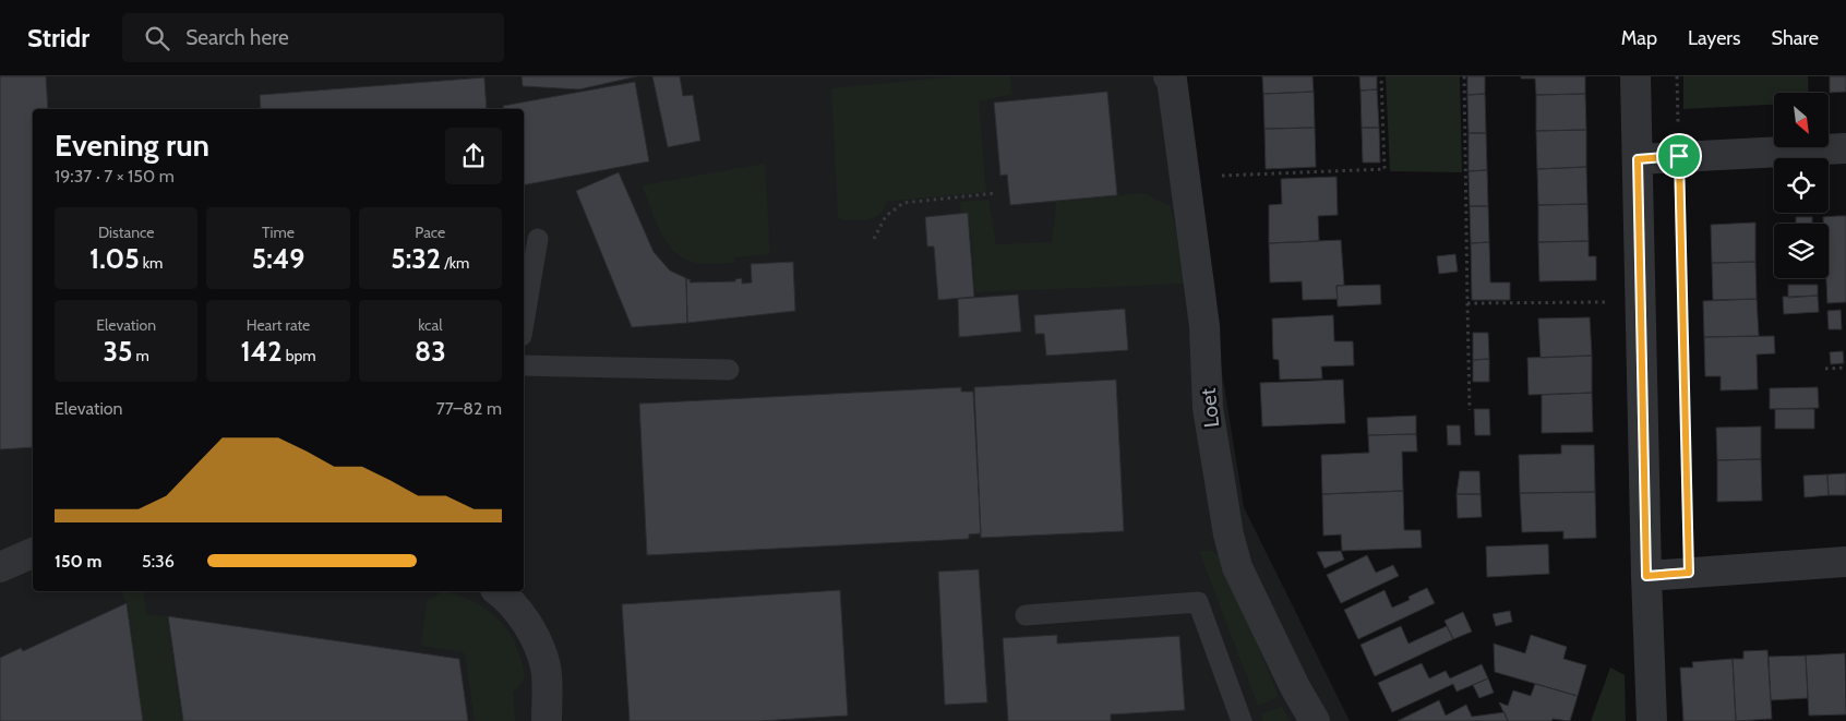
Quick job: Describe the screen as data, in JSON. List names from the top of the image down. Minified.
{"streets":{"street":["Loet"]},"north":"bottom right","page":{"header":"Stridr","search":"Search here","nav":["Map","Layers","Share"],"heading":["Evening run","19:37 · 7 × 150 m"],"stats":[["Distance","1.05 km"],["Time","5:49"],["Pace","5:32 /km"],["Elevation","35 m"],["Heart rate","142 bpm"],["kcal","83"]],"chart":["Elevation","77–82 m"],"list":[{"name":"150 m","note":"5:36"}]}}
